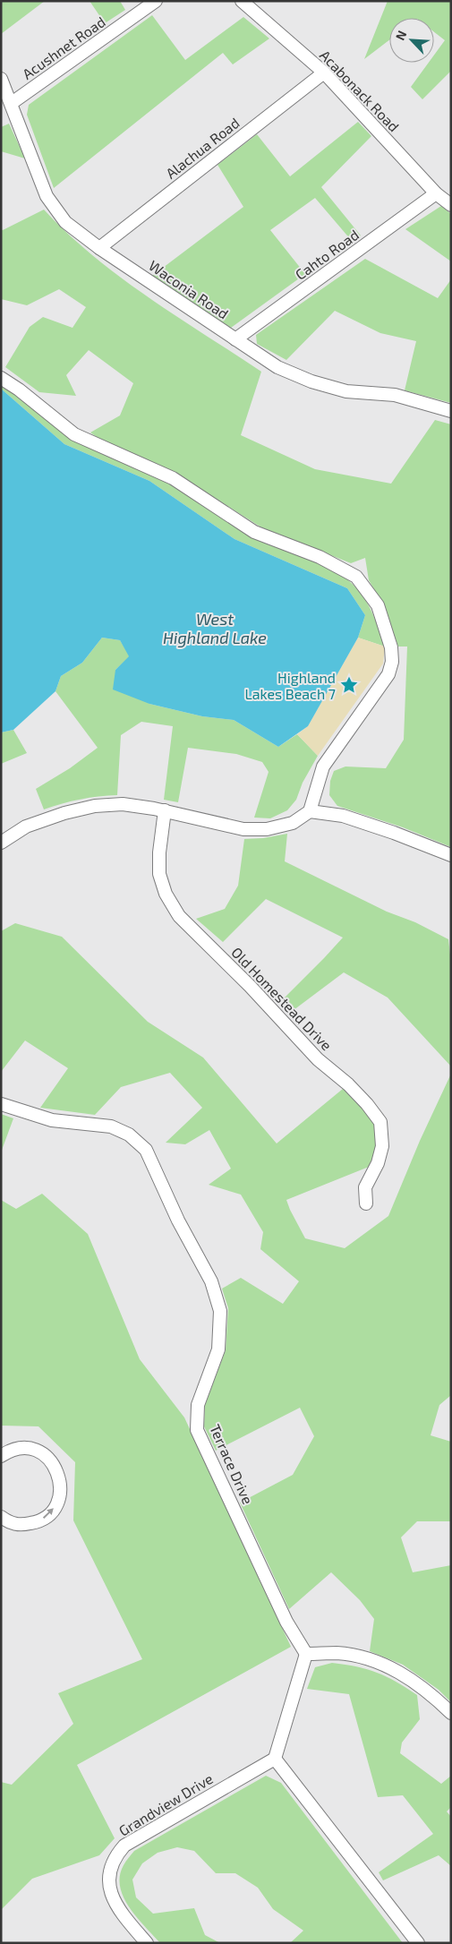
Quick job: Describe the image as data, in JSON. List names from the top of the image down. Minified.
{"streets":{"street":["Acushnet Road","Acabonack Road","Alachua Road","Cahto Road","Waconia Road","Old Homestead Drive","Terrace Drive","Grandview Drive"]},"crossings":[["Acushnet Road","Waconia Road"],["Acabonack Road","Alachua Road"],["Acabonack Road","Cahto Road"],["Alachua Road","Waconia Road"],["Cahto Road","Waconia Road"]],"water":["West Highland Lake"],"places":{"place":["Highland Lakes Beach 7"]},"north":"top left"}
